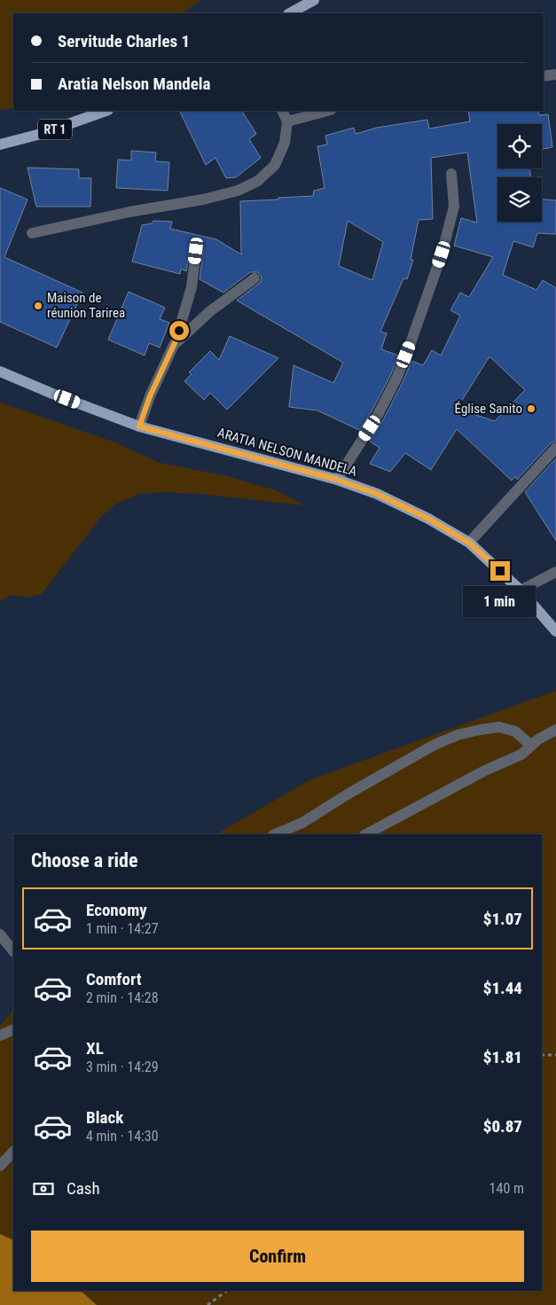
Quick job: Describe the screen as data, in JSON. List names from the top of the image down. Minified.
{"streets":{"main road":["RT 1","ARATIA NELSON MANDELA"]},"places":["Maison de réunion Tarirea","Église Sanito"],"page":{"banner":["Servitude Charles 1","Aratia Nelson Mandela"],"bubble":"1 min","heading":"Choose a ride","list":[{"name":"Economy","note":"1 min · 14:27","value":"$1.07"},{"name":"Comfort","note":"2 min · 14:28","value":"$1.44"},{"name":"XL","note":"3 min · 14:29","value":"$1.81"},{"name":"Black","note":"4 min · 14:30","value":"$0.87"}],"pay":["Cash","140 m"],"buttons":"Confirm"}}
